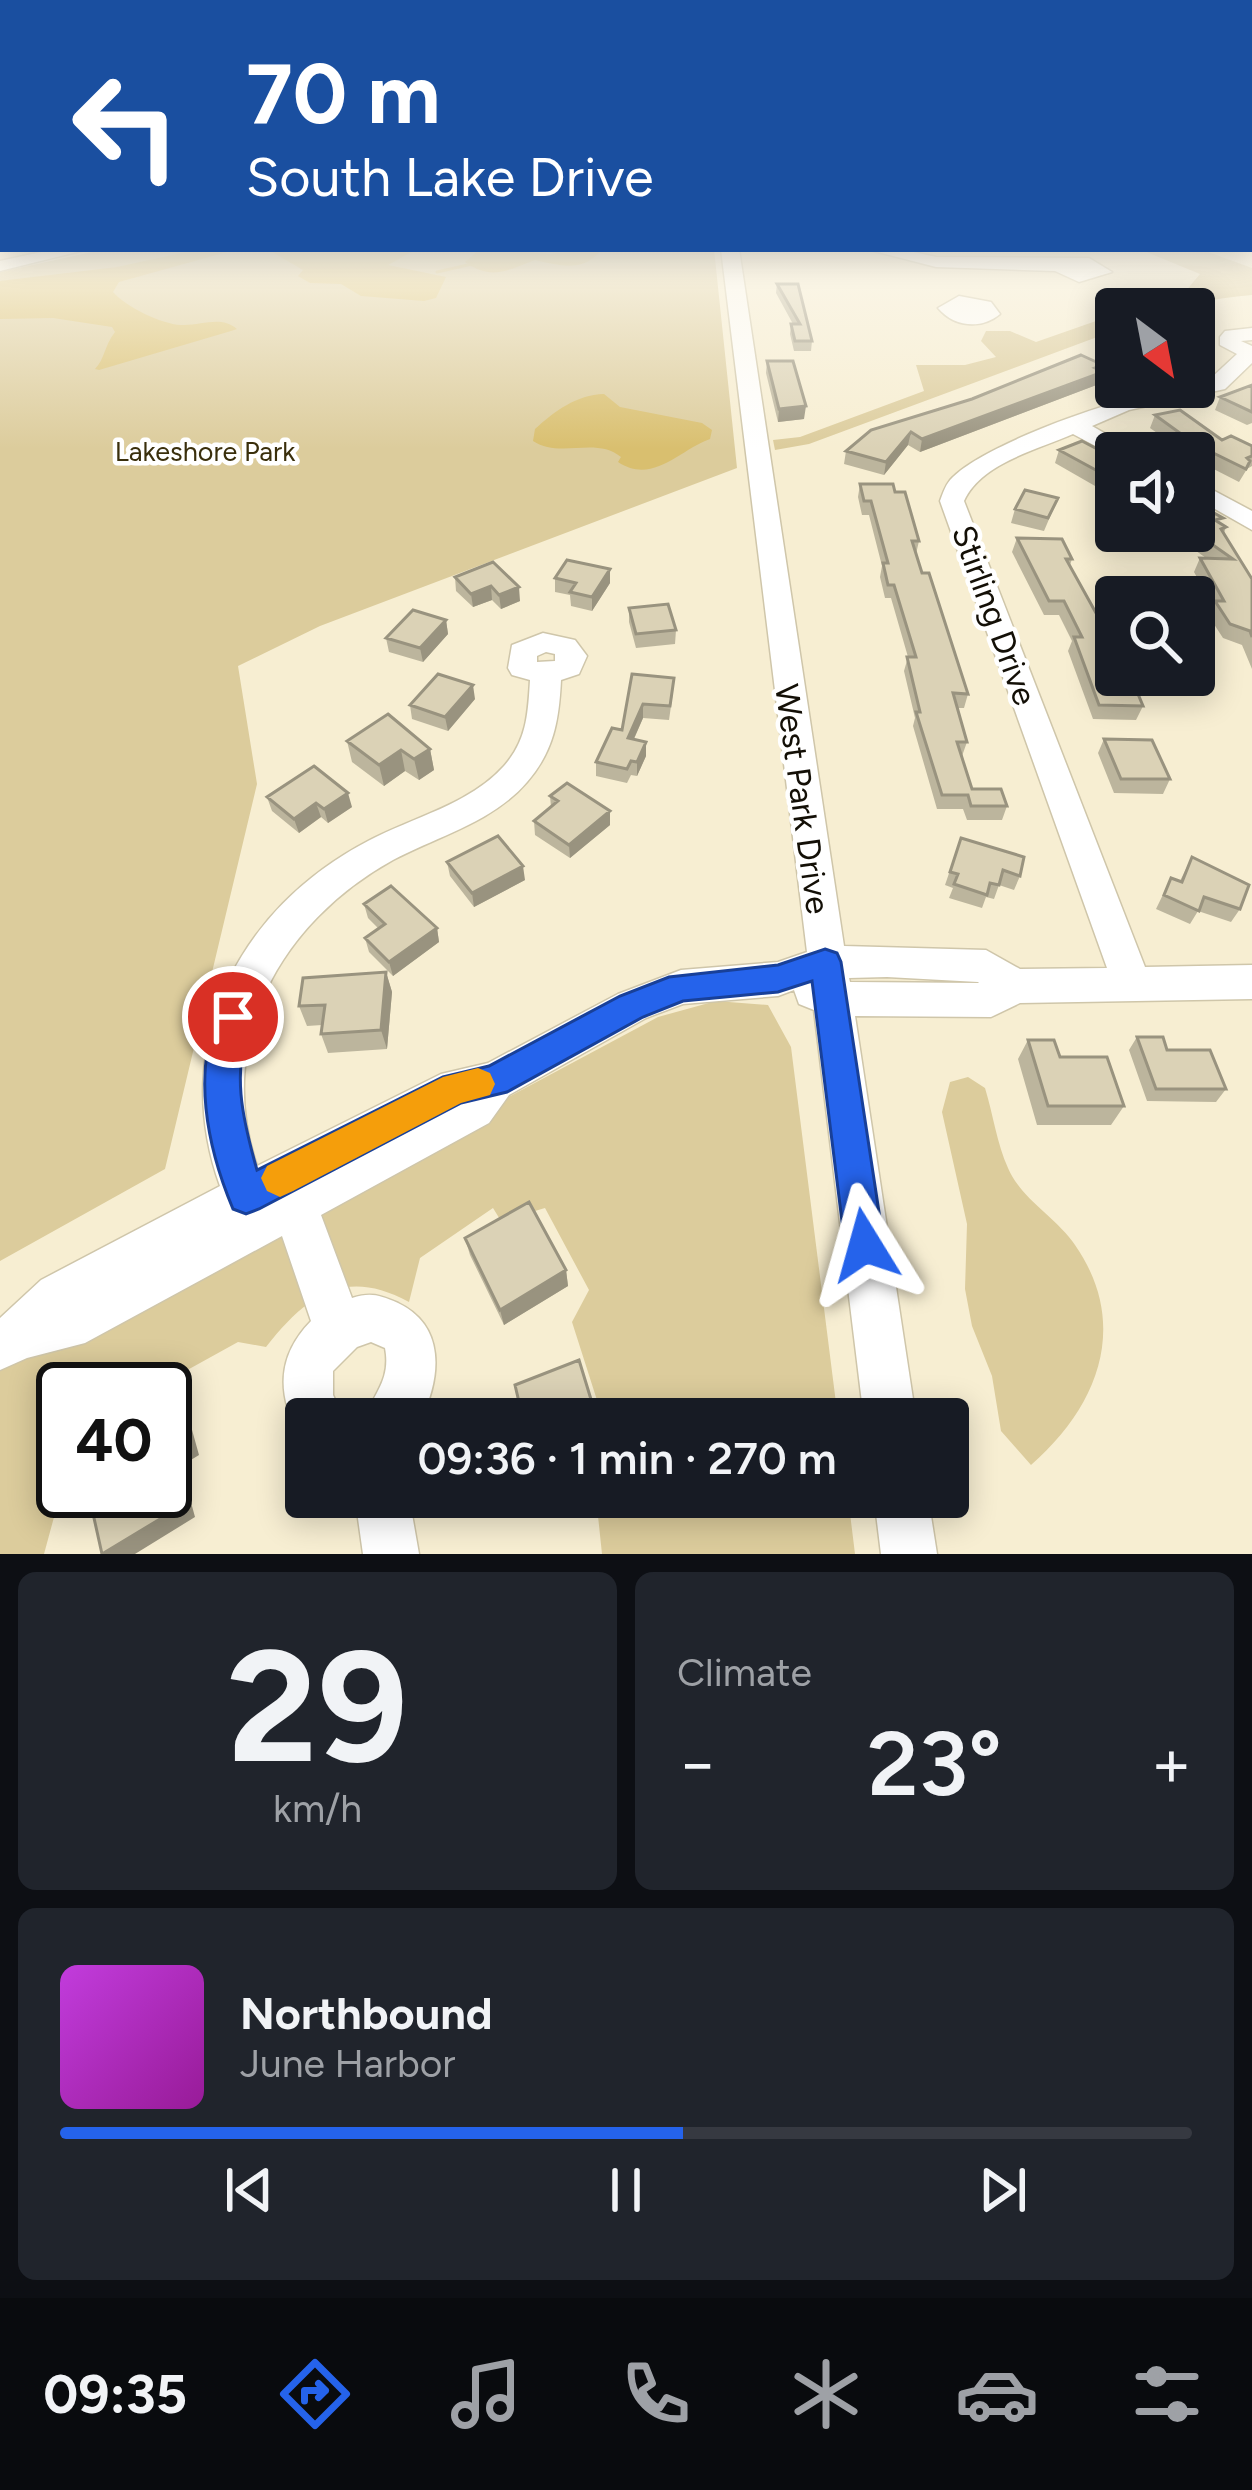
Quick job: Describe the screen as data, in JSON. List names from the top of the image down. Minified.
{"streets":{"street":["Stirling Drive","West Park Drive"]},"parks":["Lakeshore Park"],"north":"bottom right","page":{"turn":["70 m","South Lake Drive"],"limit":"40","trip":"09:36 · 1 min · 270 m","tile":[["29","km/h"],"Climate"],"heat":["−","23°","+"],"song":["Northbound","June Harbor"],"tabs":"09:35"}}
